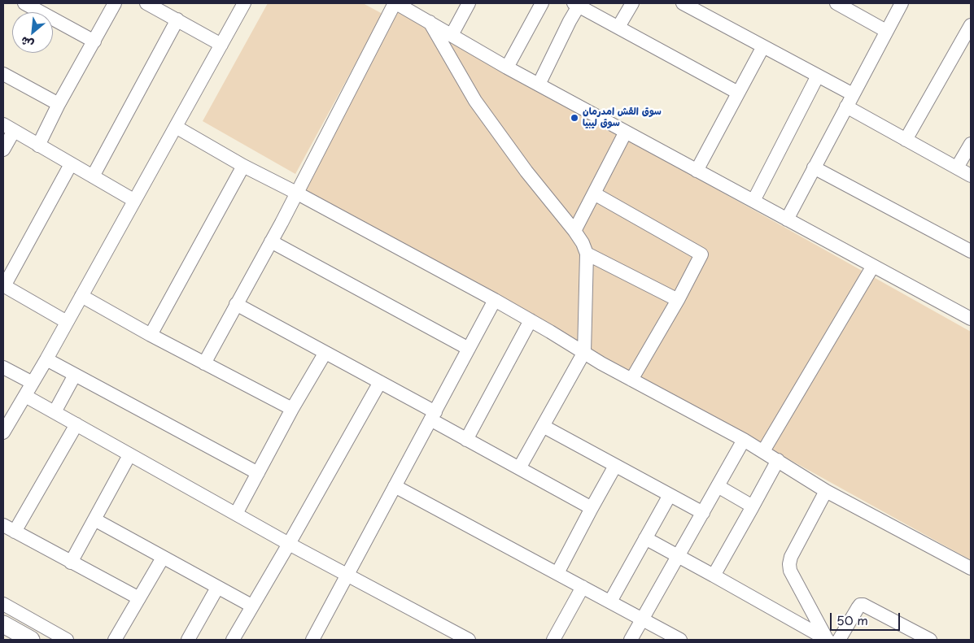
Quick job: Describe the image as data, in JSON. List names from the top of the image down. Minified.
{"places":["سوق القش امدرمان سوق ليبيا"],"scale_bar":"50 m","north":"bottom left"}
